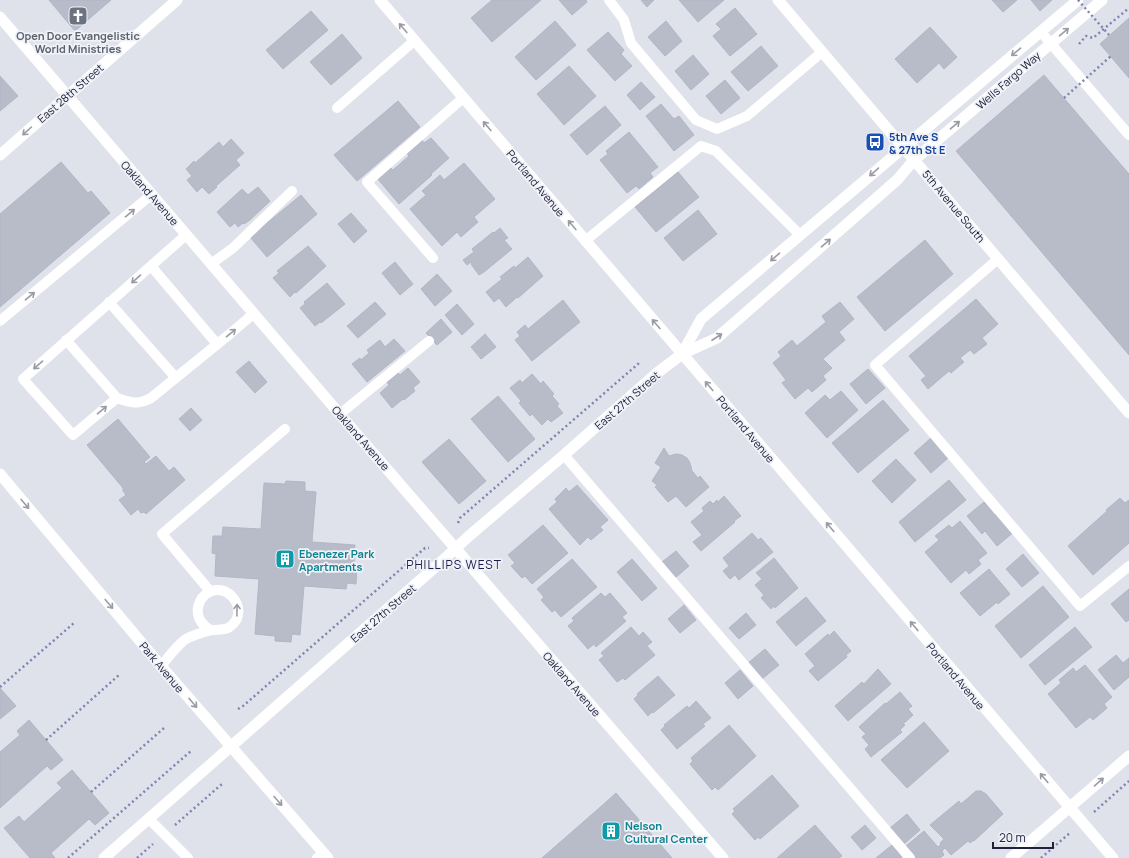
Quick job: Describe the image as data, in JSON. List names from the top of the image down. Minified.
{"streets":{"street":["Wells Fargo Way","East 28th Street","Portland Avenue","Oakland Avenue","5th Avenue South","East 27th Street","Park Avenue"]},"crossings":[["Wells Fargo Way","5th Avenue South"],["Wells Fargo Way","East 27th Street"],["East 28th Street","Oakland Avenue"],["Portland Avenue","East 27th Street"],["Oakland Avenue","East 27th Street"],["5th Avenue South","East 27th Street"],["East 27th Street","Park Avenue"]],"one_way":["East 28th Street","Portland Avenue","Park Avenue"],"districts":["PHILLIPS WEST"],"places":{"church":["Open Door Evangelistic World Ministries"],"bus stop":["5th Ave S & 27th St E"],"building":["Ebenezer Park Apartments","Nelson Cultural Center"]},"scale_bar":"20 m"}
